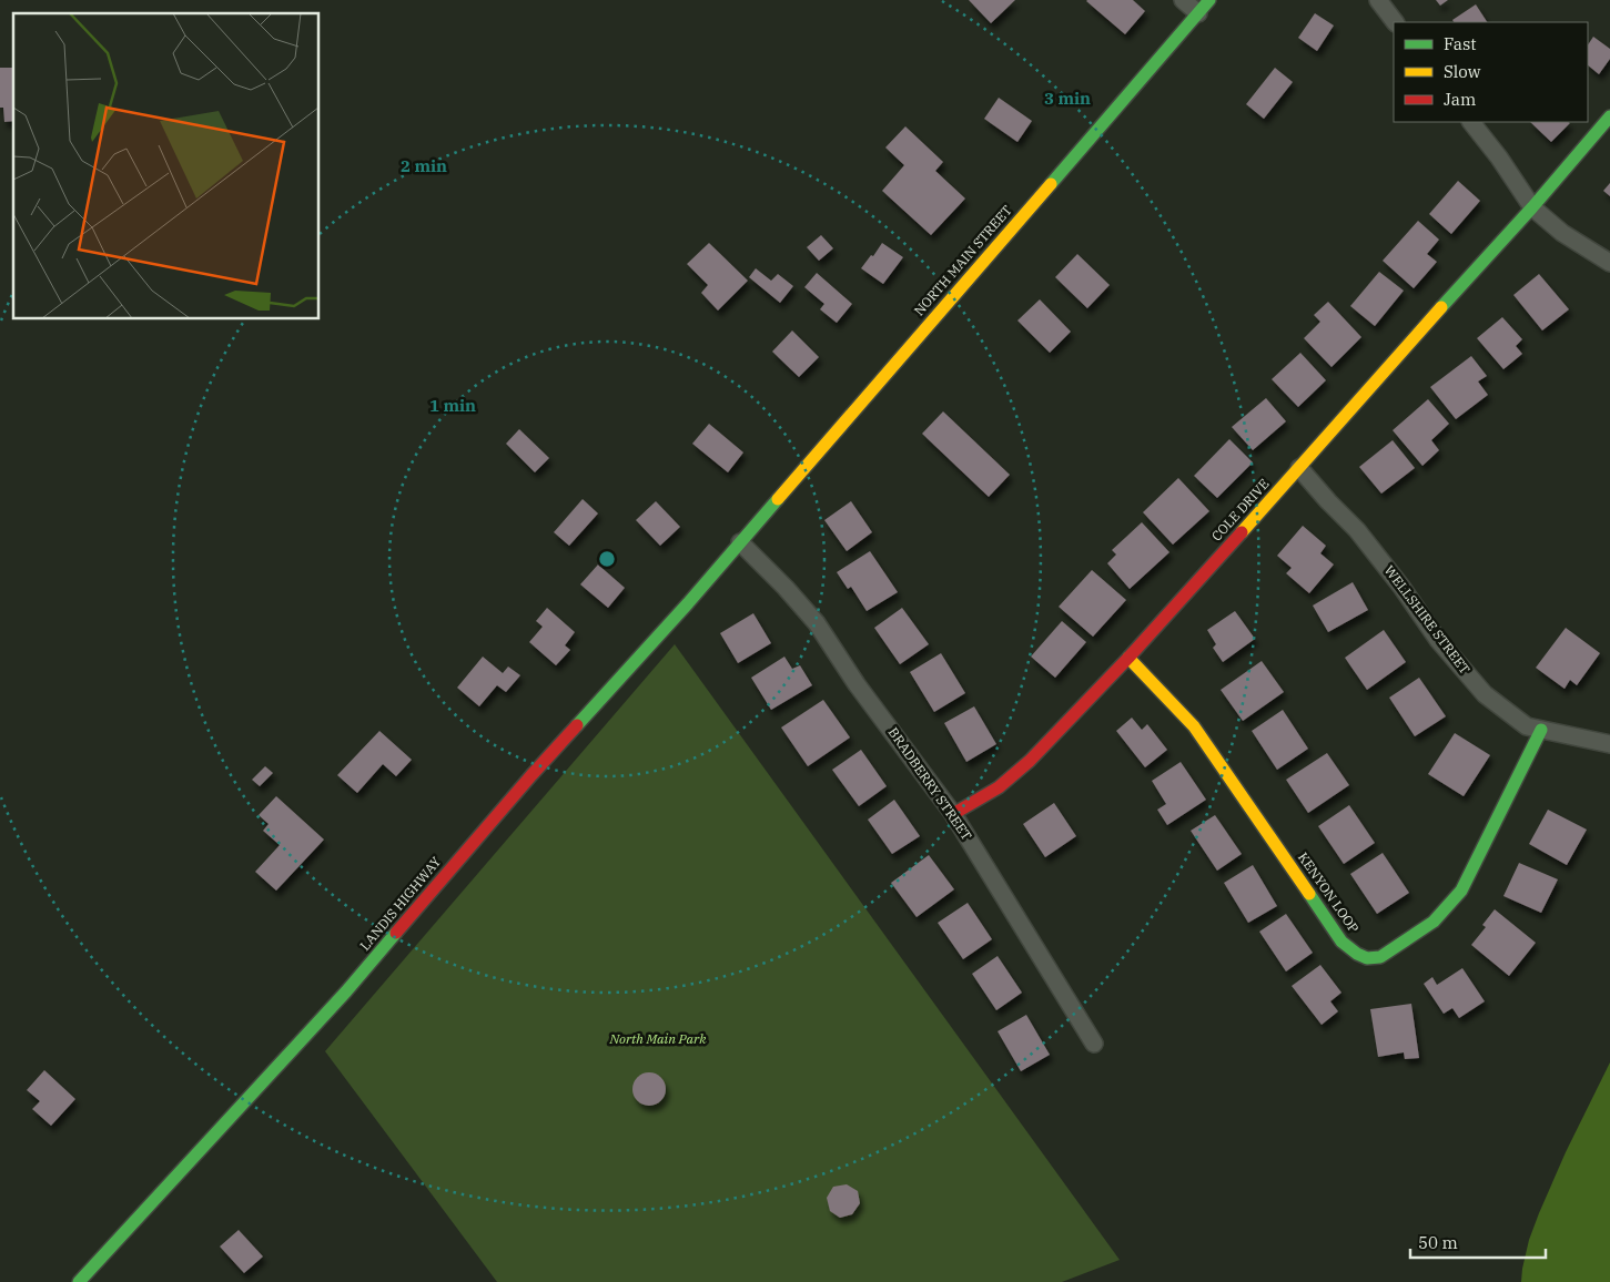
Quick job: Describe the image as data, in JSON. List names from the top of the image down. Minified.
{"streets":{"main road":["NORTH MAIN STREET","COLE DRIVE","KENYON LOOP","LANDIS HIGHWAY"],"street":["WELLSHIRE STREET","BRADBERRY STREET"]},"crossings":[["NORTH MAIN STREET","BRADBERRY STREET"],["NORTH MAIN STREET","LANDIS HIGHWAY"],["COLE DRIVE","WELLSHIRE STREET"],["COLE DRIVE","BRADBERRY STREET"],["COLE DRIVE","KENYON LOOP"],["WELLSHIRE STREET","KENYON LOOP"],["BRADBERRY STREET","LANDIS HIGHWAY"]],"parks":["North Main Park"],"legend":["Fast","Slow","Jam"],"scale_bar":"50 m","rings":["3 min","2 min","1 min"]}
